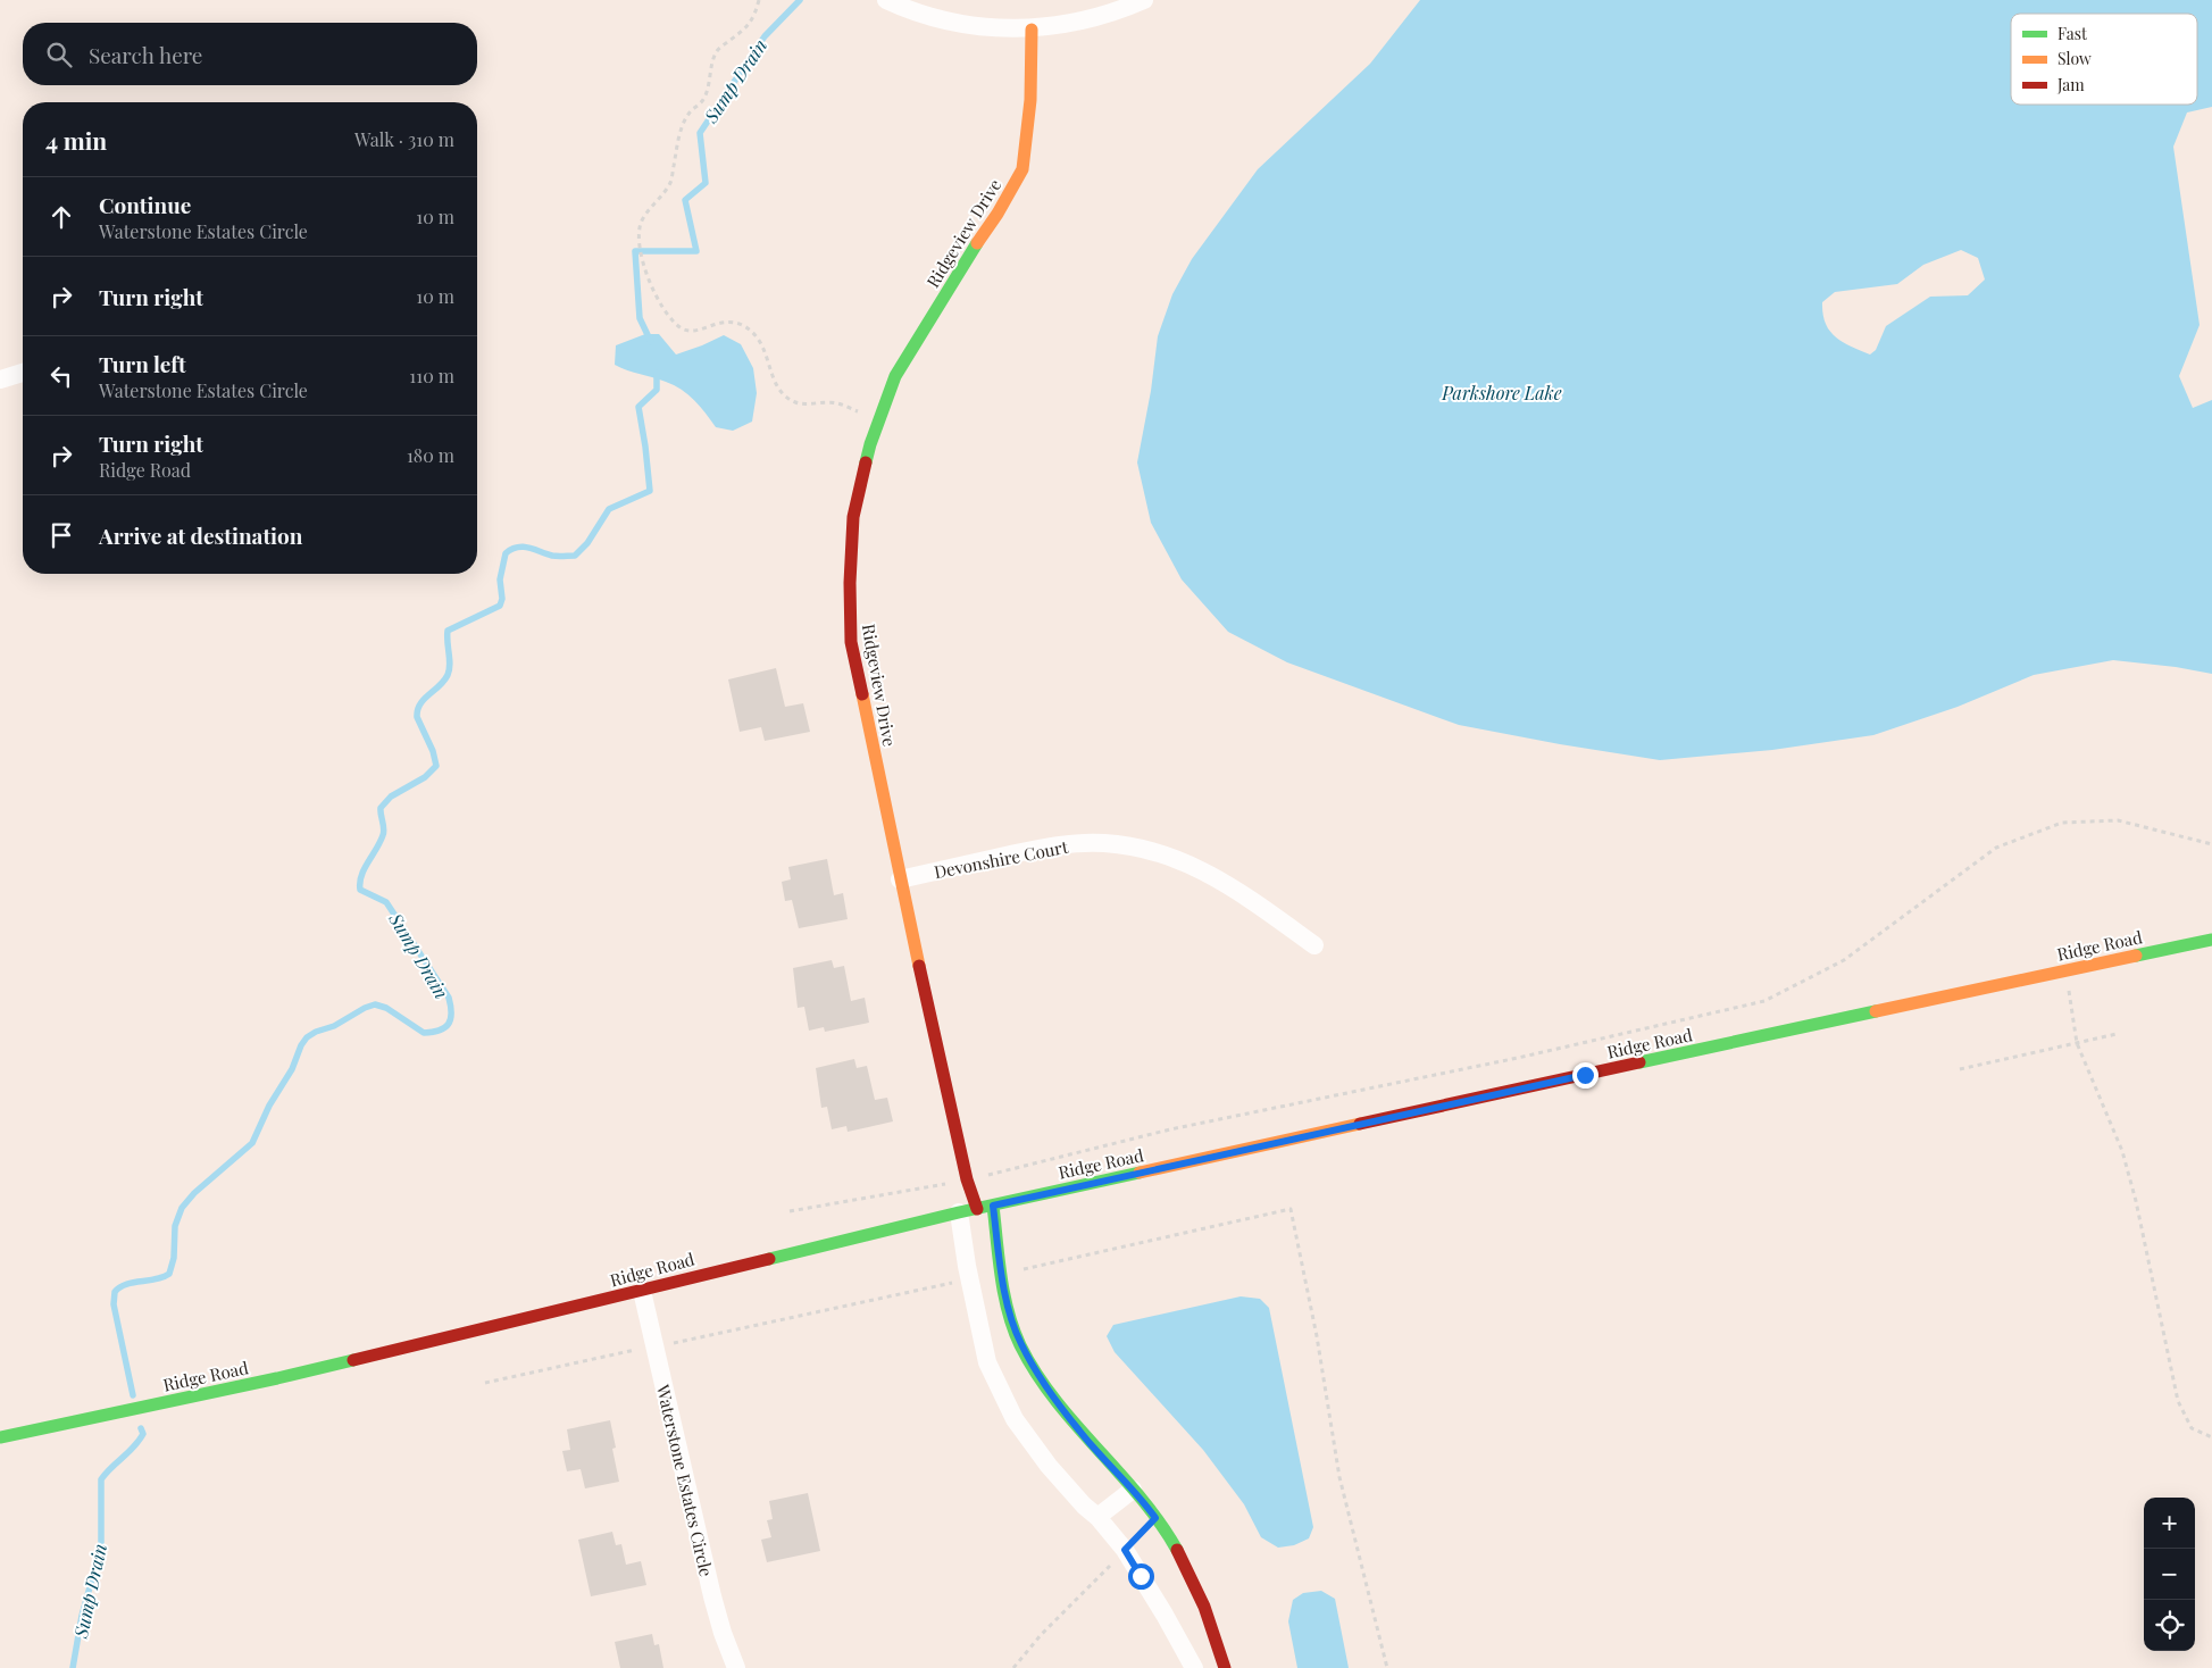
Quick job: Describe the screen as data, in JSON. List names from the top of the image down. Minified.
{"streets":{"street":["Ridgeview Drive","Devonshire Court","Ridge Road","Waterstone Estates Circle"]},"crossings":[["Ridgeview Drive","Devonshire Court"],["Ridgeview Drive","Ridge Road"],["Ridge Road","Waterstone Estates Circle"]],"water":["Sump Drain","Parkshore Lake"],"legend":["Fast","Slow","Jam"],"page":{"search":"Search here","heading":["4 min","Walk · 310 m"],"list":[["Continue","Waterstone Estates Circle","10 m"],["Turn right","10 m"],["Turn left","Waterstone Estates Circle","110 m"],["Turn right","Ridge Road","180 m"],"Arrive at destination"],"map_buttons":["+","−"]}}
